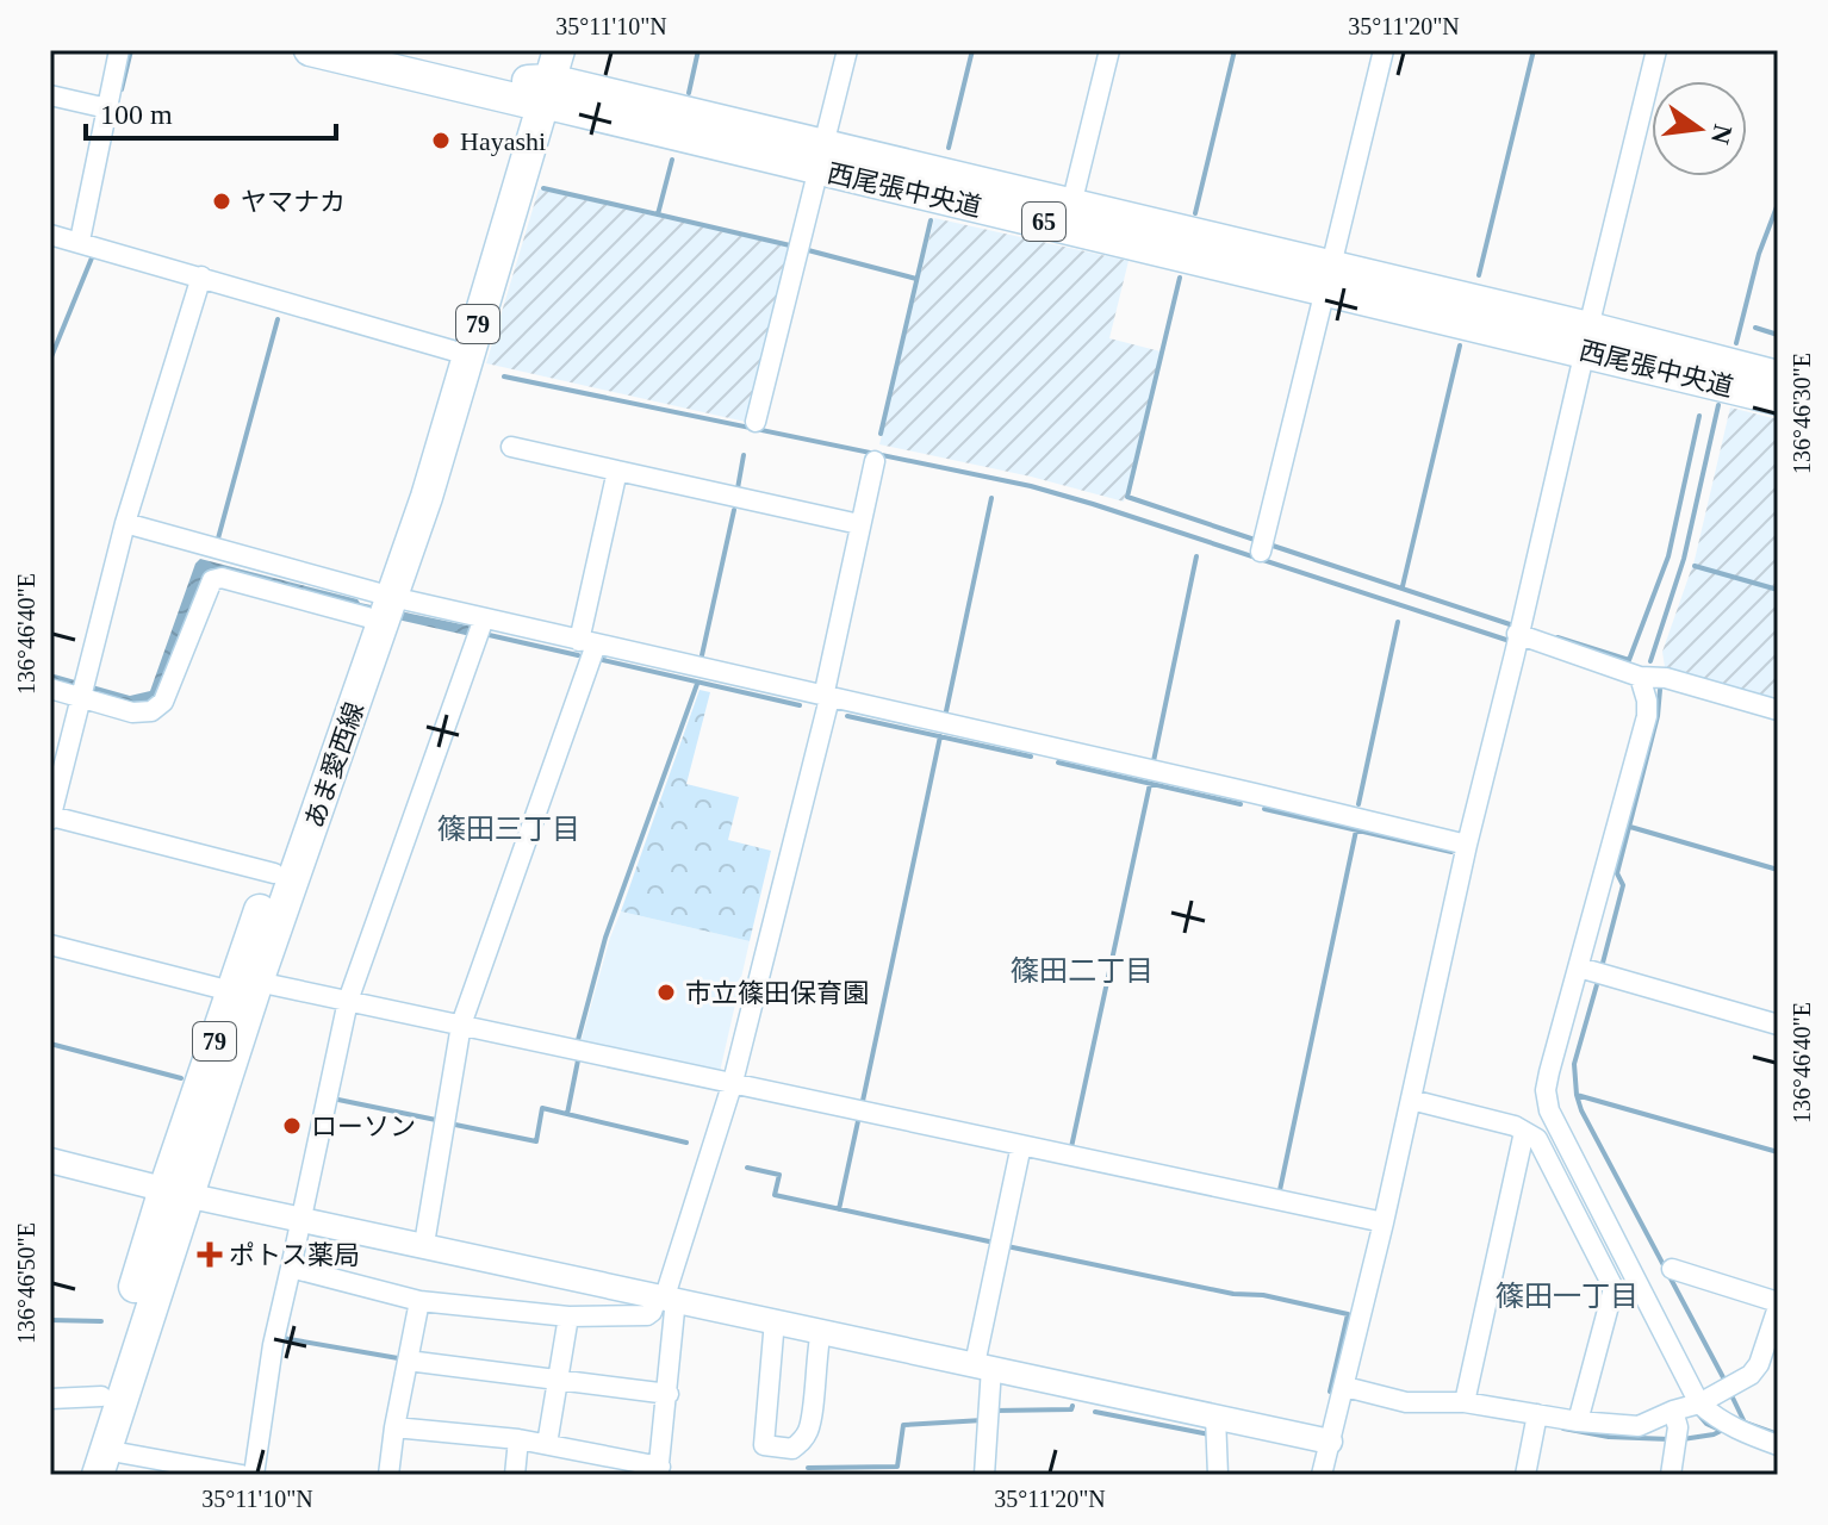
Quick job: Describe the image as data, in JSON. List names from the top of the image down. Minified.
{"streets":{"main road":["西尾張中央道","65","79","あま愛西線"]},"crossings":[["西尾張中央道","あま愛西線"]],"districts":["篠田三丁目","篠田二丁目","篠田一丁目"],"places":{"other":["Hayashi","ヤマナカ","市立篠田保育園","ローソン"],"health":["ポトス薬局"]},"scale_bar":"100 m","north":"right","coordinates":["35°11'10\"N","35°11'20\"N","136°46'30\"E","136°46'40\"E","136°46'50\"E"]}
